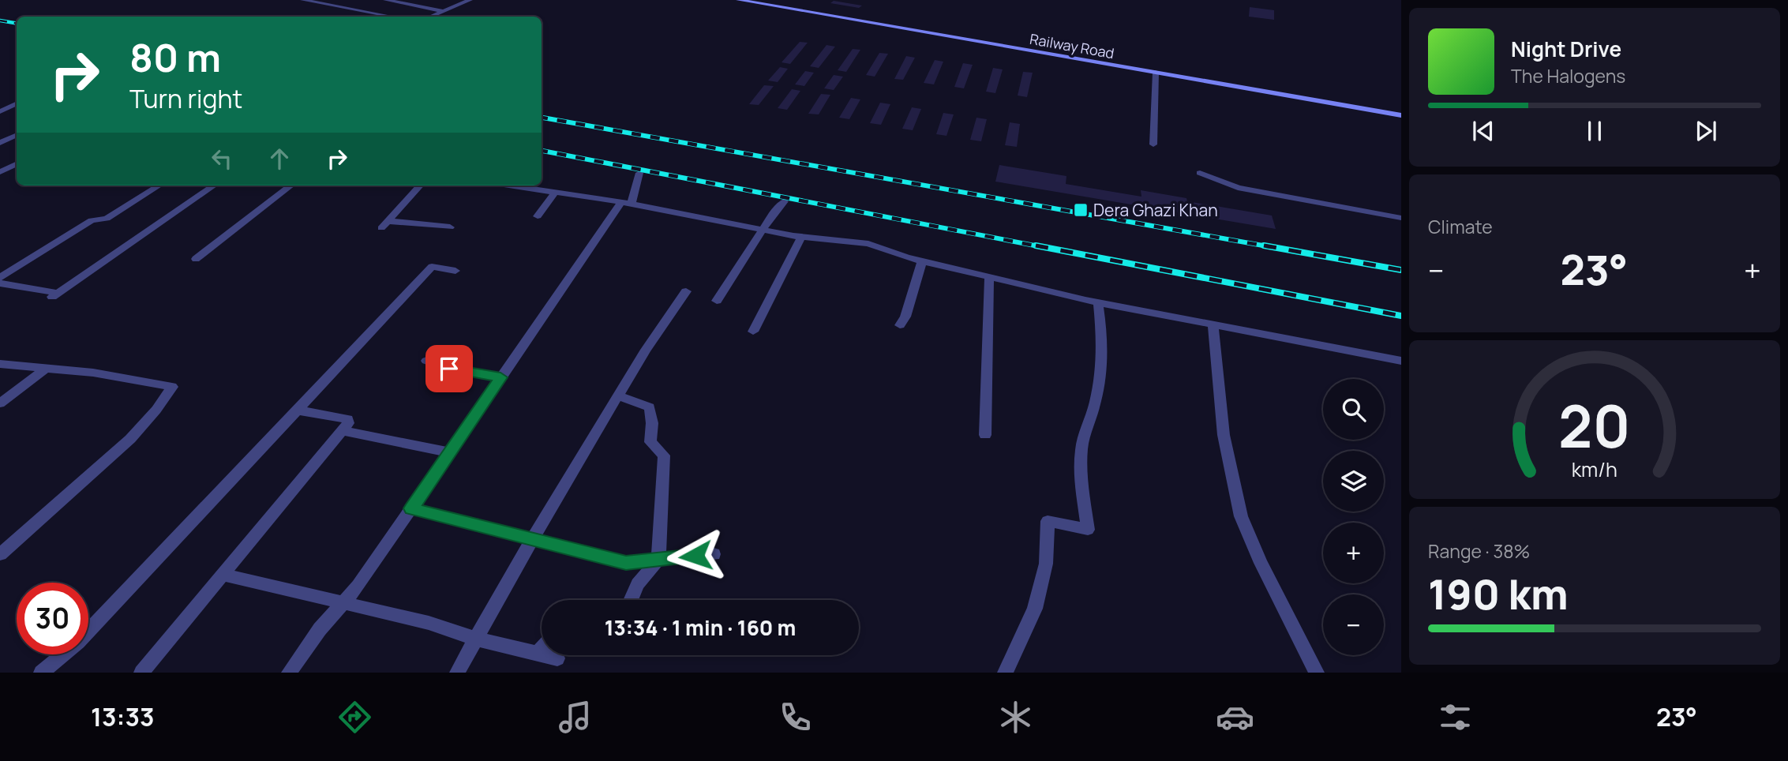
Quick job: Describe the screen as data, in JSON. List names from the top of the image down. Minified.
{"streets":{"main road":["Railway Road"]},"places":{"transit":["Dera Ghazi Khan"]},"page":{"turn":["80 m","Turn right"],"song":["Night Drive","The Halogens"],"tile":["Climate",["Range · 38%","190 km"]],"heat":["−","23°","+"],"map_buttons":["+","−"],"limit":"30","trip":"13:34 · 1 min · 160 m","tabs":["13:33","23°"],"gauge":["20","km/h"]}}
